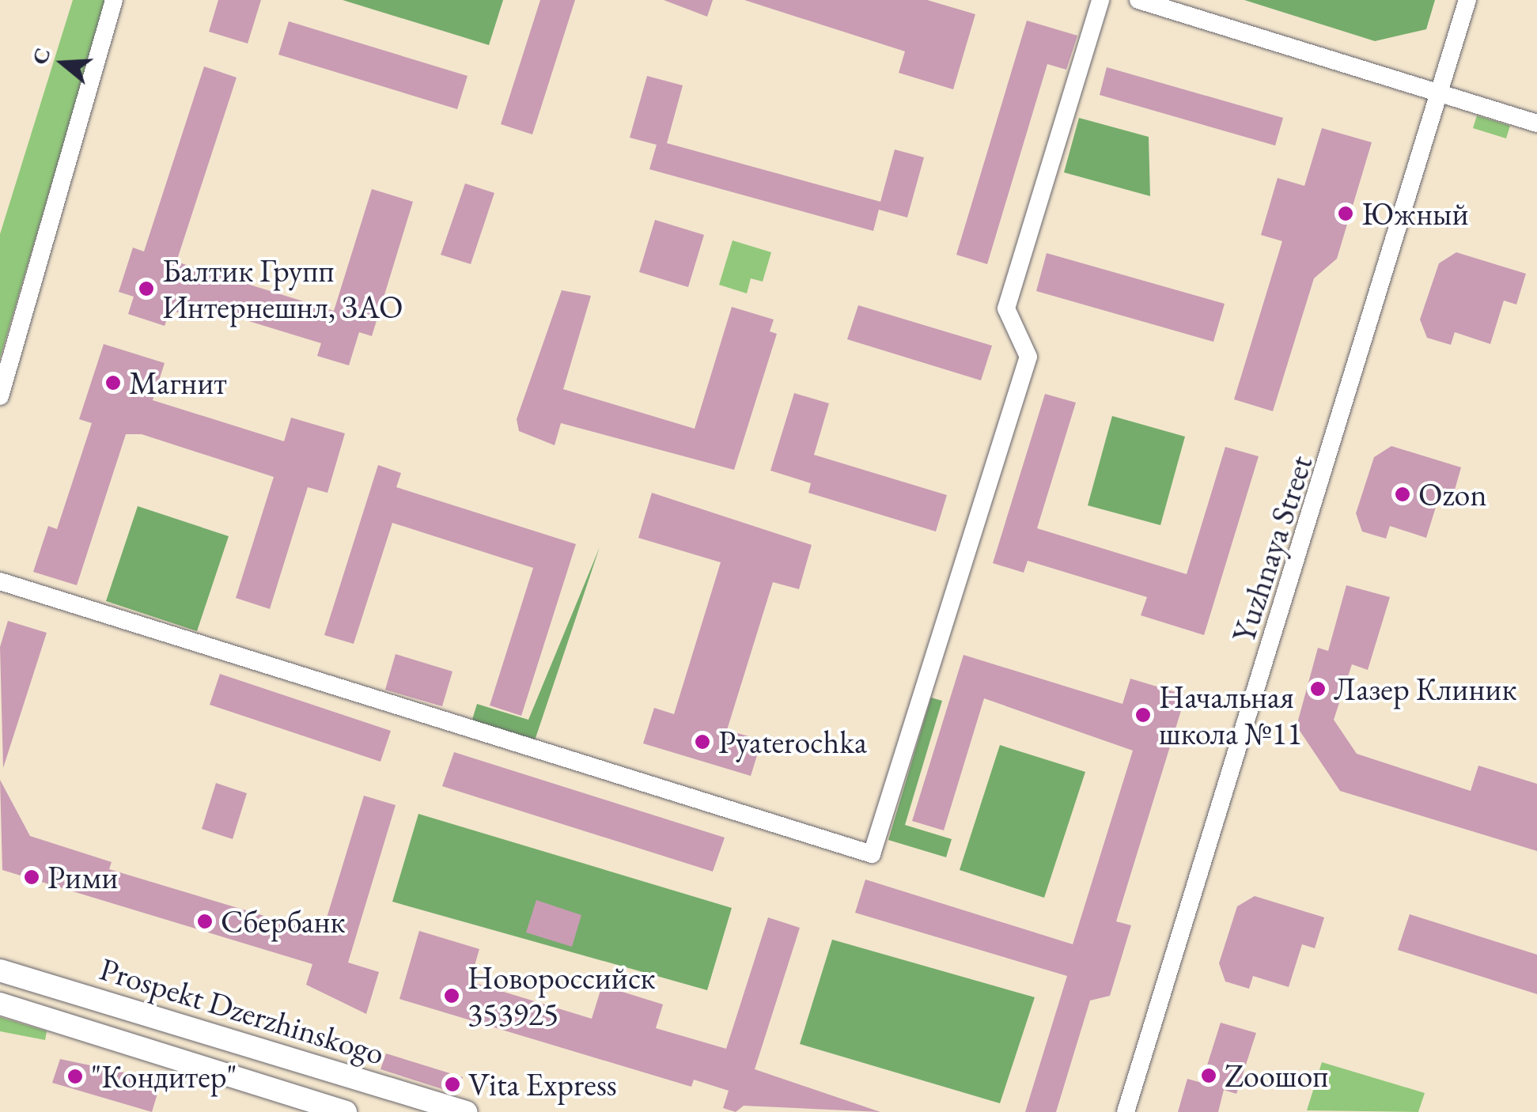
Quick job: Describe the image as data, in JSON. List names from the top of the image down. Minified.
{"streets":{"street":["Yuzhnaya Street","Prospekt Dzerzhinskogo"]},"places":["Южный","Балтик Групп Интернешнл, ЗАО","Магнит","Ozon","Лазер Клиник","Начальная школа №11","Pyaterochka","Рими","Сбербанк","Новороссийск 353925","Zooшоп","\"Кондитер\"","Vita Express"],"north":"left"}
